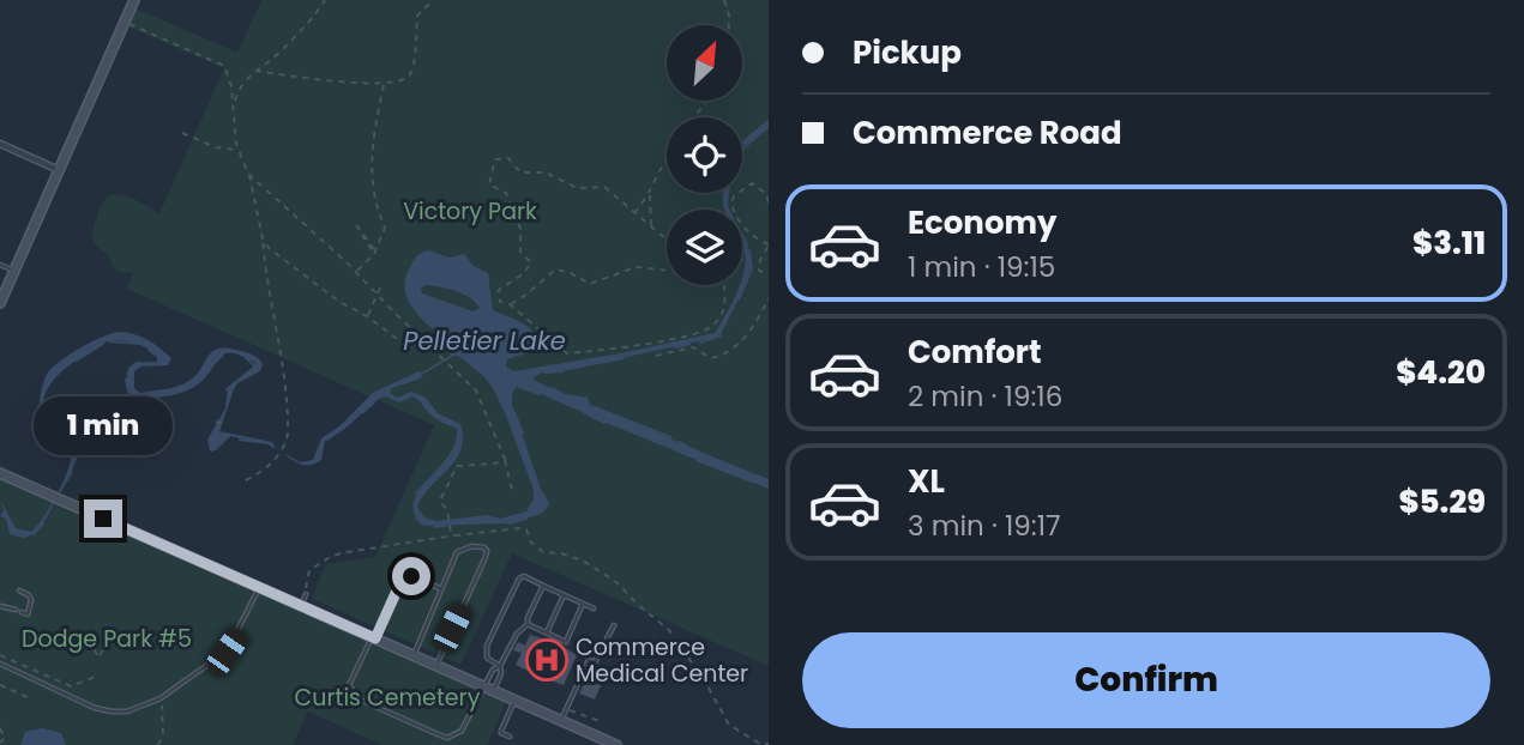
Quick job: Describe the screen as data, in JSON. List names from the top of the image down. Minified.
{"water":["Pelletier Lake"],"parks":["Victory Park","Dodge Park #5","Curtis Cemetery"],"places":{"hospital":["Commerce Medical Center"]},"north":"top right","page":{"banner":["Pickup","Commerce Road"],"list":[{"name":"Economy","note":"1 min · 19:15","value":"$3.11"},{"name":"Comfort","note":"2 min · 19:16","value":"$4.20"},{"name":"XL","note":"3 min · 19:17","value":"$5.29"}],"bubble":"1 min","buttons":"Confirm"}}
